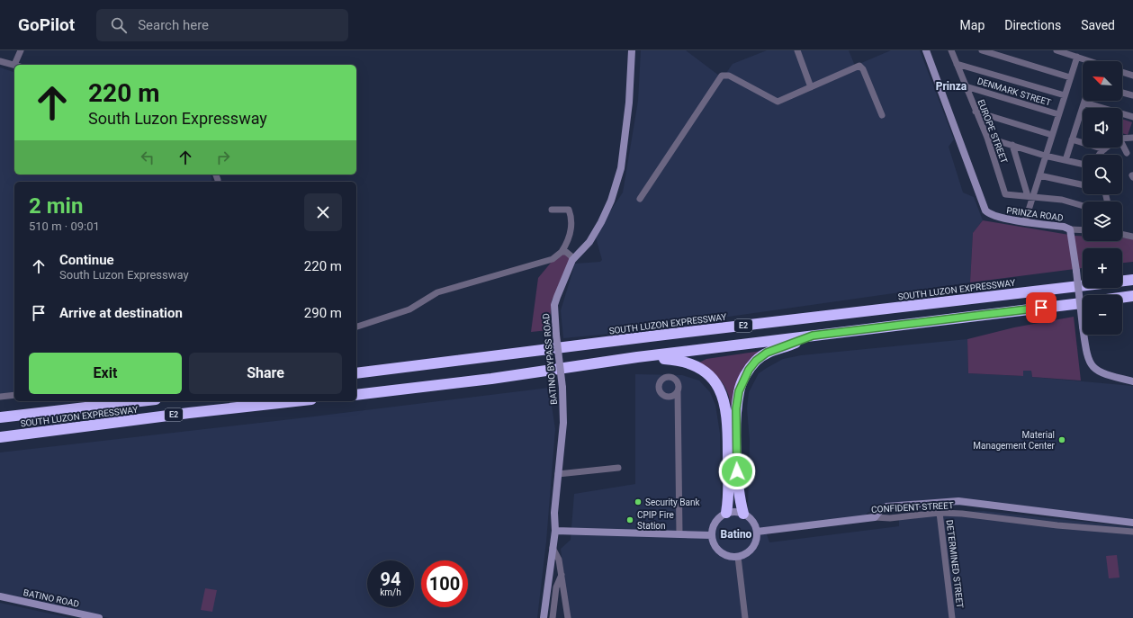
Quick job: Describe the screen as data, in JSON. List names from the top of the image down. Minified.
{"streets":{"highway":["SOUTH LUZON EXPRESSWAY","E2"],"main road":["PRINZA ROAD","BATINO BYPASS ROAD","CONFIDENT STREET","BATINO ROAD"],"street":["DENMARK STREET","EUROPE STREET","DETERMINED STREET"]},"crossings":[["DENMARK STREET","EUROPE STREET"],["CONFIDENT STREET","DETERMINED STREET"]],"districts":["Prinza","Batino"],"places":["Material Management Center","Security Bank","CPIP Fire Station"],"north":"top left","page":{"header":"GoPilot","search":"Search here","nav":["Map","Directions","Saved"],"map_buttons":["+","−"],"turn":["220 m","South Luzon Expressway"],"heading":["2 min","510 m · 09:01"],"list":[{"name":"Continue","note":"South Luzon Expressway","value":"220 m"},{"name":"Arrive at destination","value":"290 m"}],"buttons":["Exit","Share"],"speed":"94 km/h","limit":"100"}}
